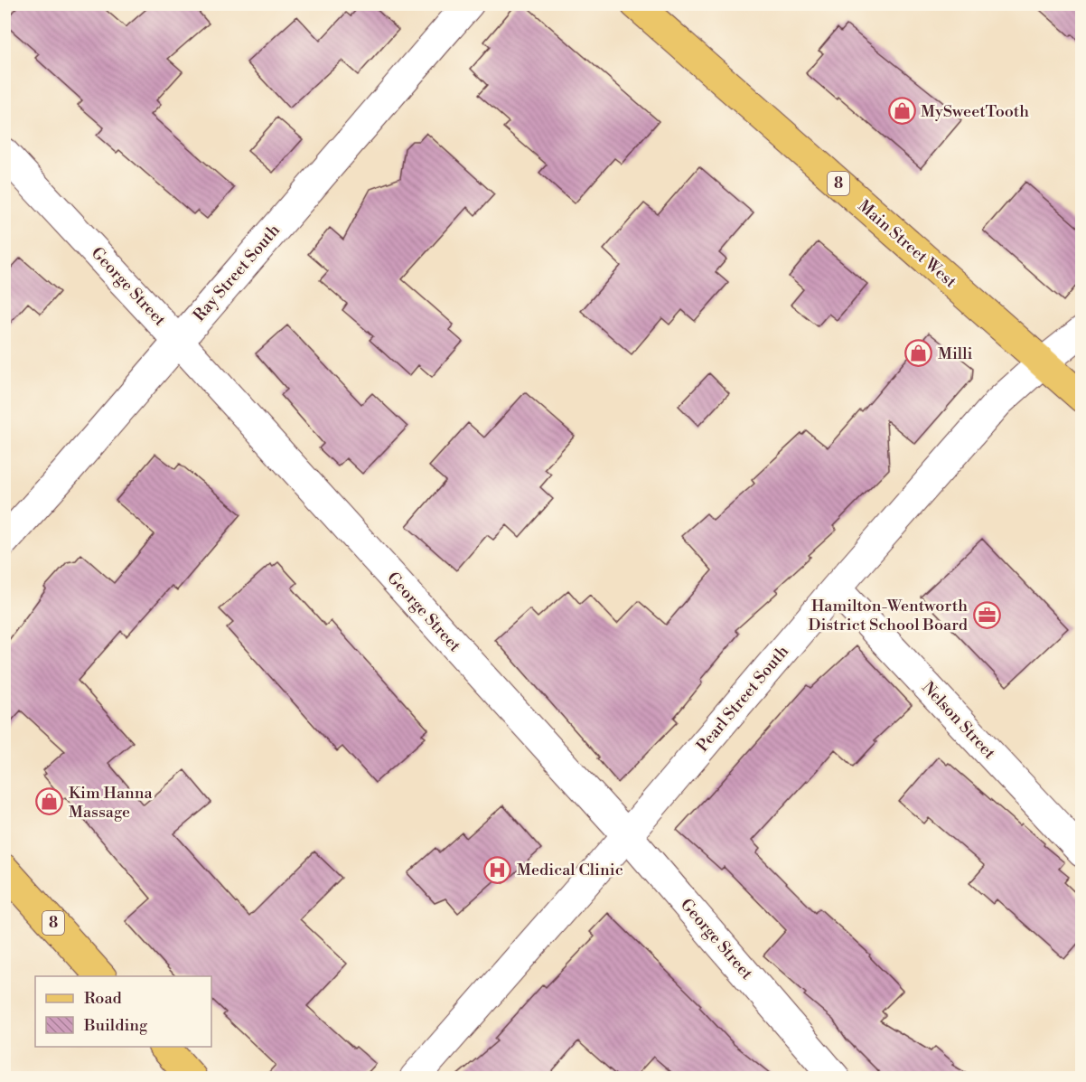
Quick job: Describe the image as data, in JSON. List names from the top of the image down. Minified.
{"streets":{"main road":["8","Main Street West"],"street":["Ray Street South","George Street","Pearl Street South","Nelson Street"]},"crossings":[["Main Street West","Pearl Street South"],["Ray Street South","George Street"],["George Street","Pearl Street South"],["Pearl Street South","Nelson Street"]],"places":{"shop":["MySweetTooth","Milli","Kim Hanna Massage"],"office":["Hamilton-Wentworth District School Board"],"hospital":["Medical Clinic"]},"legend":["Road","Building"]}
